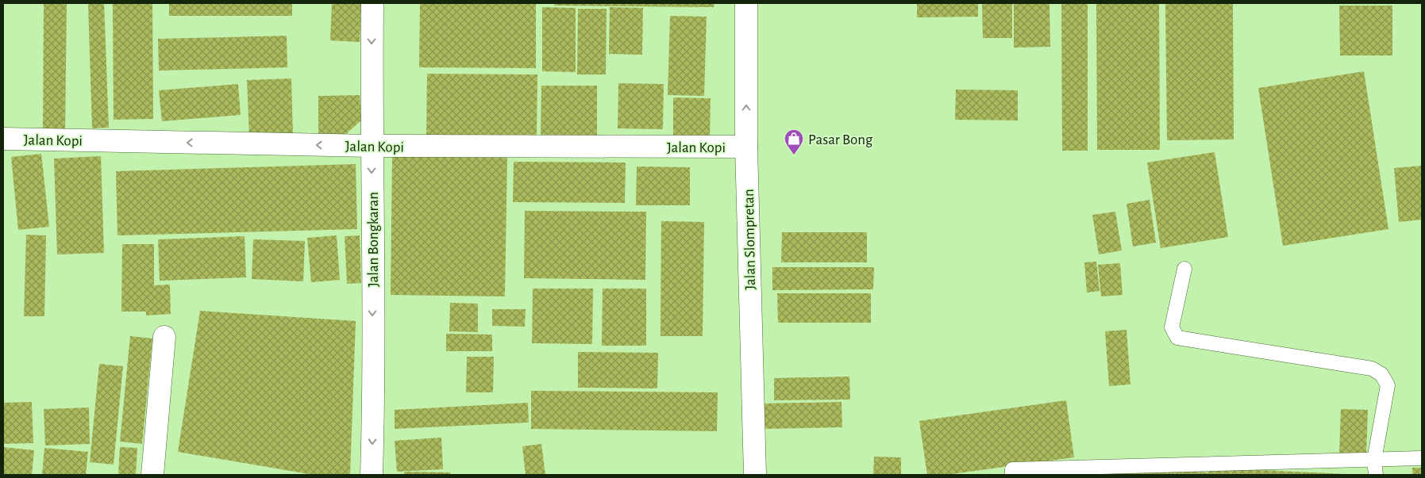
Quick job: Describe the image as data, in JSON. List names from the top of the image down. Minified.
{"streets":{"street":["Jalan Kopi","Jalan Bongkaran","Jalan Slompretan"]},"crossings":[["Jalan Kopi","Jalan Bongkaran"],["Jalan Kopi","Jalan Slompretan"]],"one_way":["Jalan Kopi","Jalan Bongkaran"],"places":{"shop":["Pasar Bong"]}}
